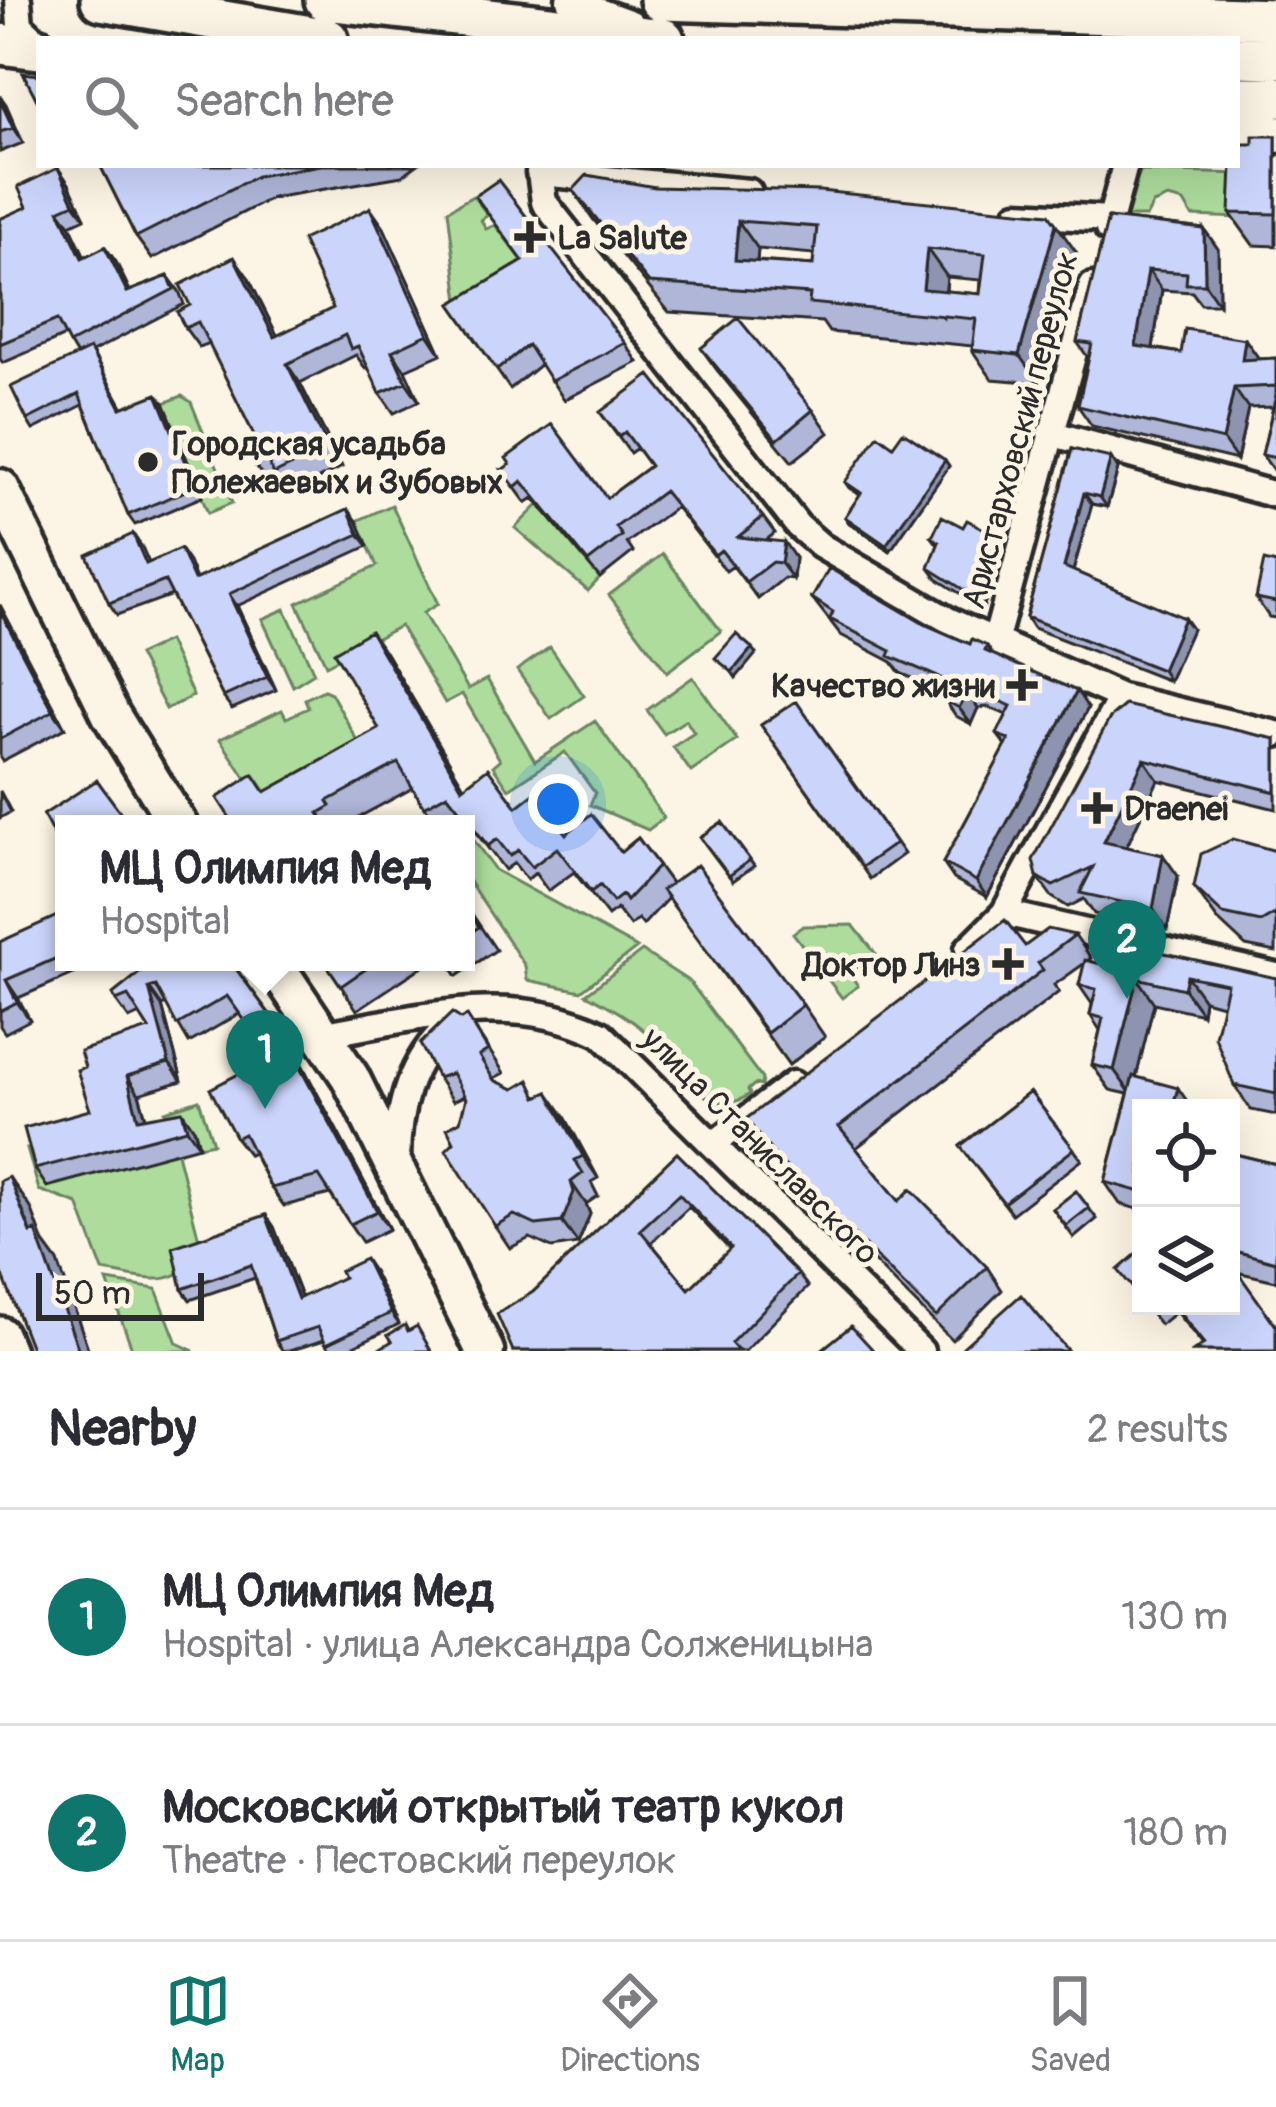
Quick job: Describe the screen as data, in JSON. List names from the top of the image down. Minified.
{"streets":{"street":["Аристарховский переулок","улица Станиславского"]},"places":{"health":["La Salute","Качество жизни","Draenei","Доктор Линз"],"other":["Городская усадьба Полежаевых и Зубовых"]},"scale_bar":"50 m","page":{"search":"Search here","popup":["МЦ Олимпия Мед","Hospital"],"pins":["2","1"],"scale":"50 m","heading":["Nearby","2 results"],"list":[{"mark":"1","name":"МЦ Олимпия Мед","note":"Hospital · улица Александра Солженицына","value":"130 m"},{"mark":"2","name":"Московский открытый театр кукол","note":"Theatre · Пестовский переулок","value":"180 m"}],"nav":["Map","Directions","Saved"]}}
